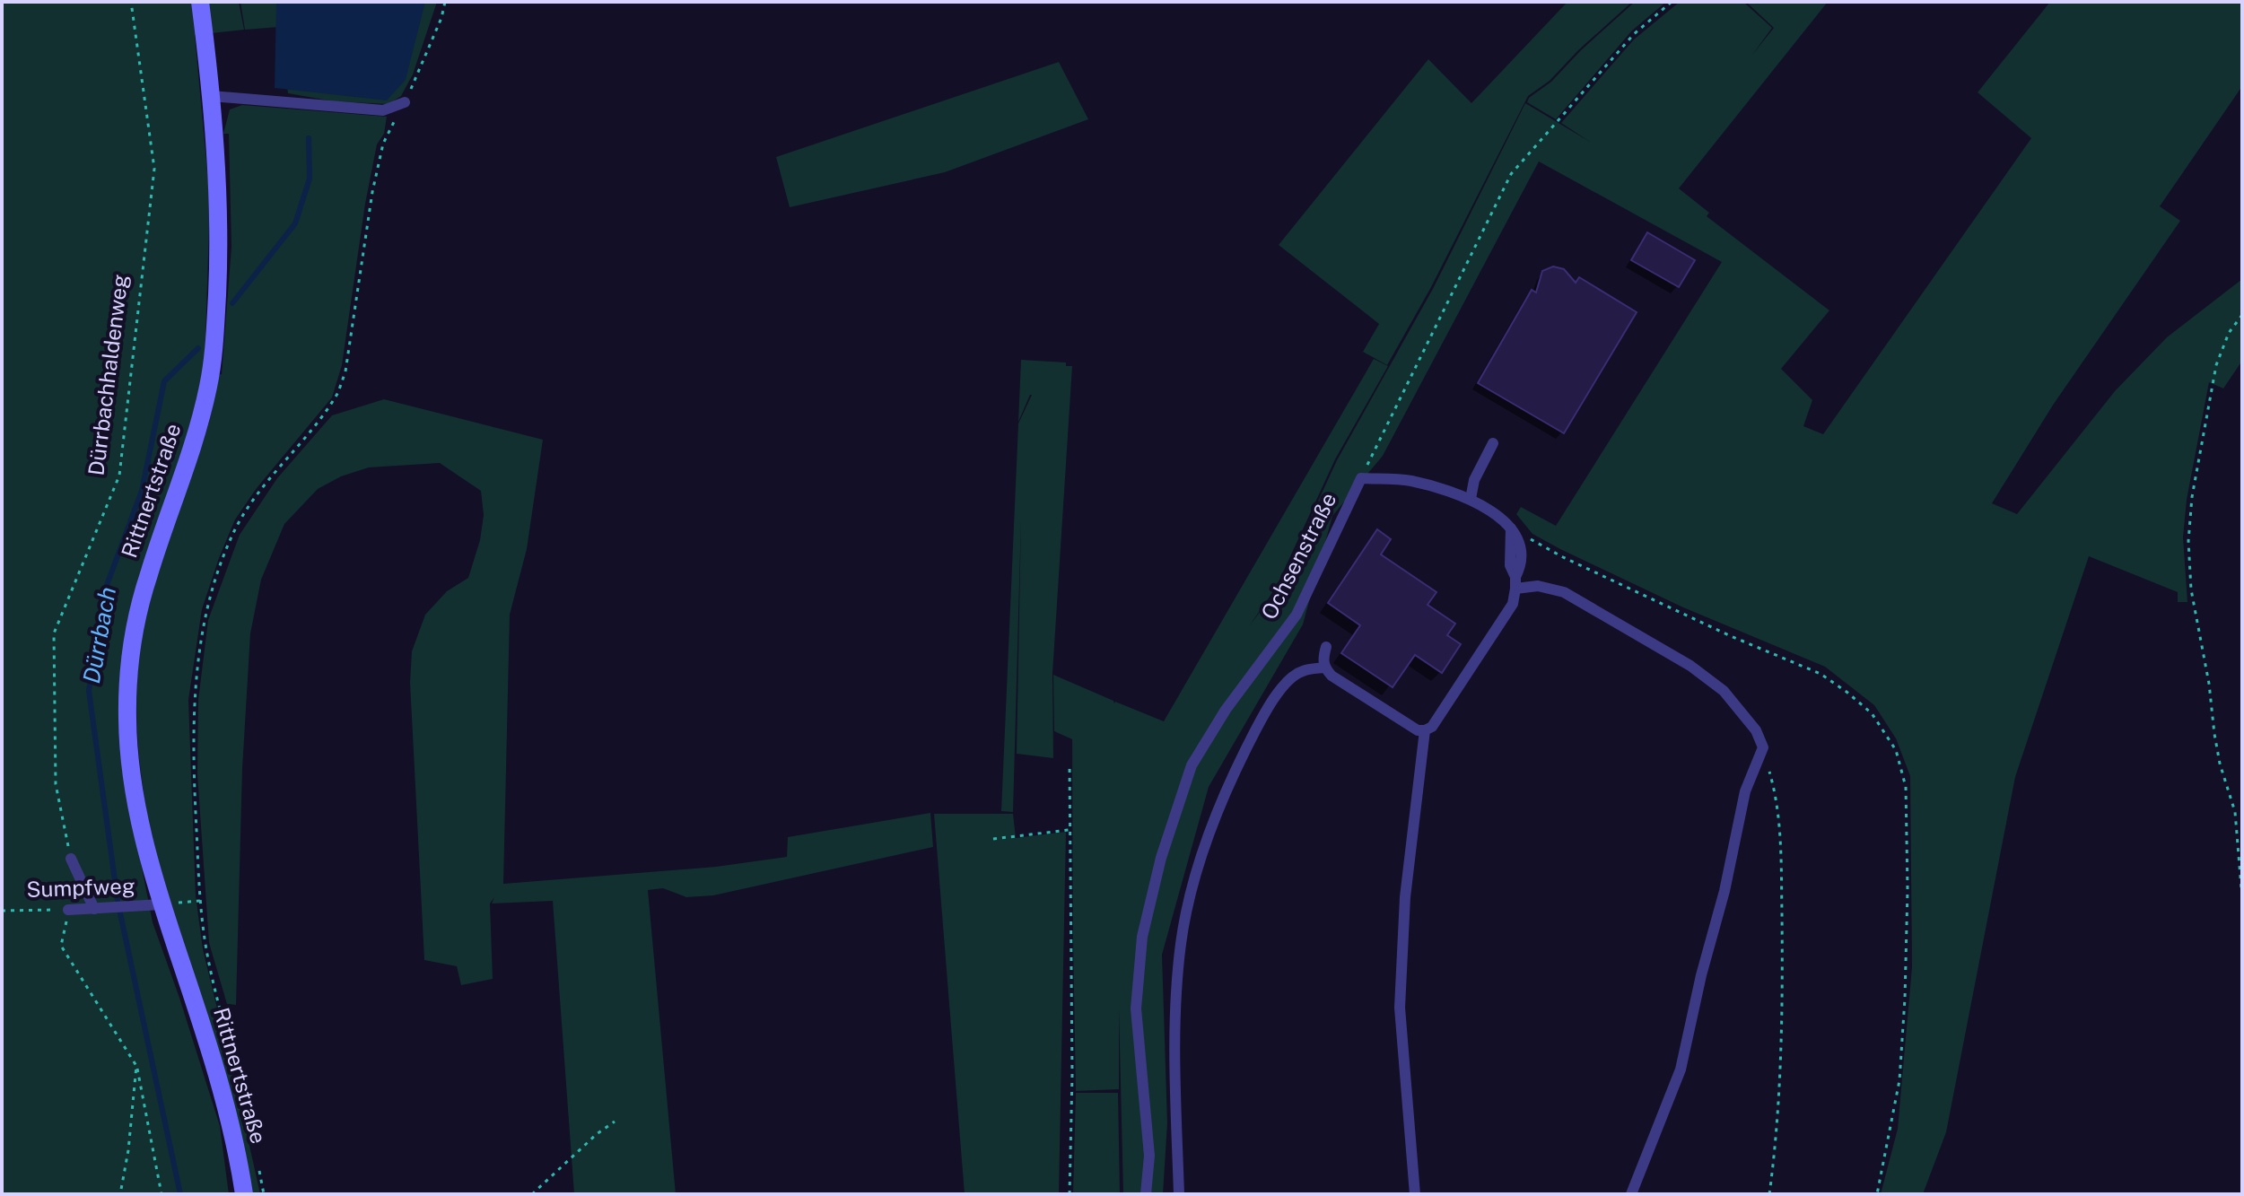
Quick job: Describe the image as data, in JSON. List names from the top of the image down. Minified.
{"streets":{"street":["Rittnertstraße"],"lane":["Ochsenstraße","Sumpfweg"],"path":["Dürrbachhaldenweg"]},"crossings":[["Rittnertstraße","Sumpfweg"]],"water":["Dürrbach"]}
